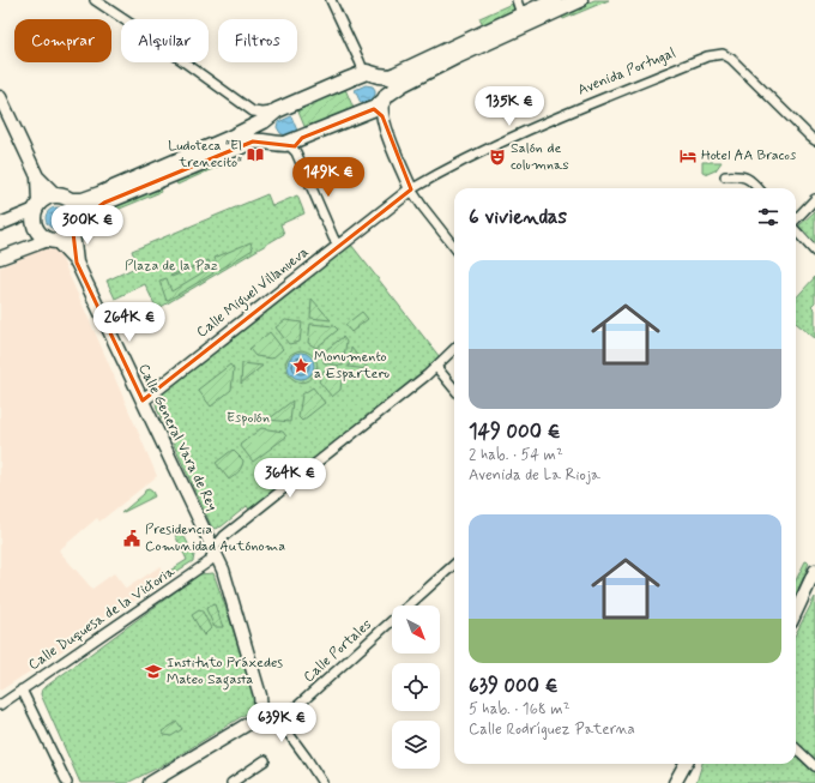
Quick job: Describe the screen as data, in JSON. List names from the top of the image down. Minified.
{"streets":{"main road":["Avenida Portugal","Calle Miguel Villanueva","Calle General Vara de Rey"],"street":["Calle Duquesa de la Victoria","Calle Portales"]},"crossings":[["Avenida Portugal","Calle Miguel Villanueva"],["Calle Miguel Villanueva","Calle General Vara de Rey"],["Calle General Vara de Rey","Calle Duquesa de la Victoria"]],"parks":["Plaza de la Paz","Espolón"],"places":{"library":["Ludoteca \"El trenecito\""],"hotel":["Hotel AA Bracos"],"theatre":["Salón de columnas"],"place":["Monumento a Espartero"],"public building":["Presidencia Comunidad Autónoma"],"school or university":["Instituto Práxedes Mateo Sagasta"]},"north":"bottom right","page":{"chip":["Comprar","Alquilar","Filtros"],"price":["135K €","149K €","300K €","264K €","364K €","639K €"],"heading":"6 viviendas","list":[{"name":"149 000 €","note":"2 hab. · 54 m² · Avenida de La Rioja"},{"name":"639 000 €","note":"5 hab. · 168 m² · Calle Rodríguez Paterna"}]}}
